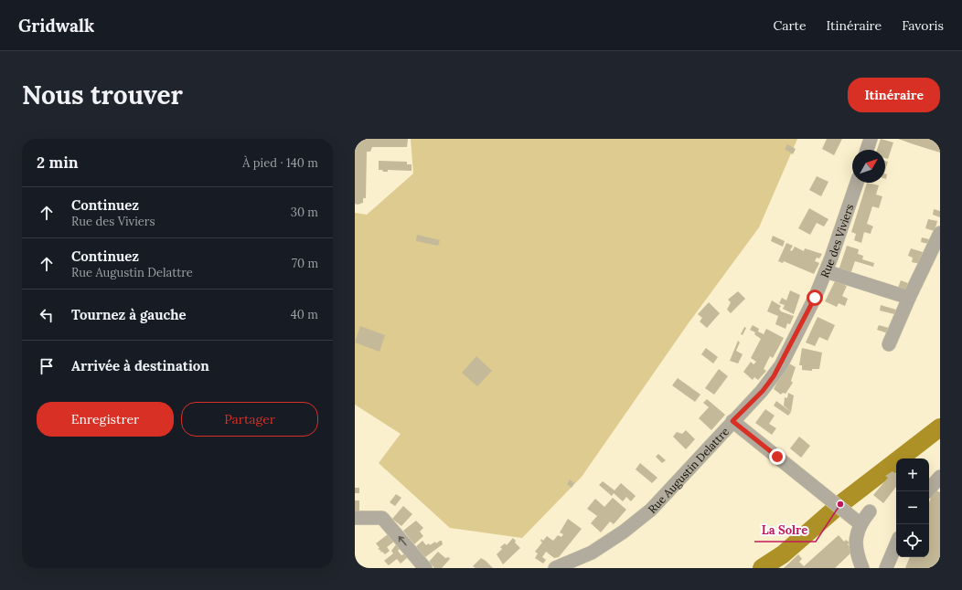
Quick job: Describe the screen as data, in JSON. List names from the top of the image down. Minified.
{"streets":{"street":["Rue des Viviers","Rue Augustin Delattre"]},"crossings":[["Rue des Viviers","Rue Augustin Delattre"]],"places":["La Solre"],"north":"top right","page":{"header":"Gridwalk","nav":["Carte","Itinéraire","Favoris"],"buttons":["Itinéraire",["Enregistrer","Partager"]],"title":"Nous trouver","heading":["2 min","À pied · 140 m"],"list":[["Continuez","Rue des Viviers","30 m"],["Continuez","Rue Augustin Delattre","70 m"],["Tournez à gauche","40 m"],"Arrivée à destination"],"map_buttons":["+","−"]}}
